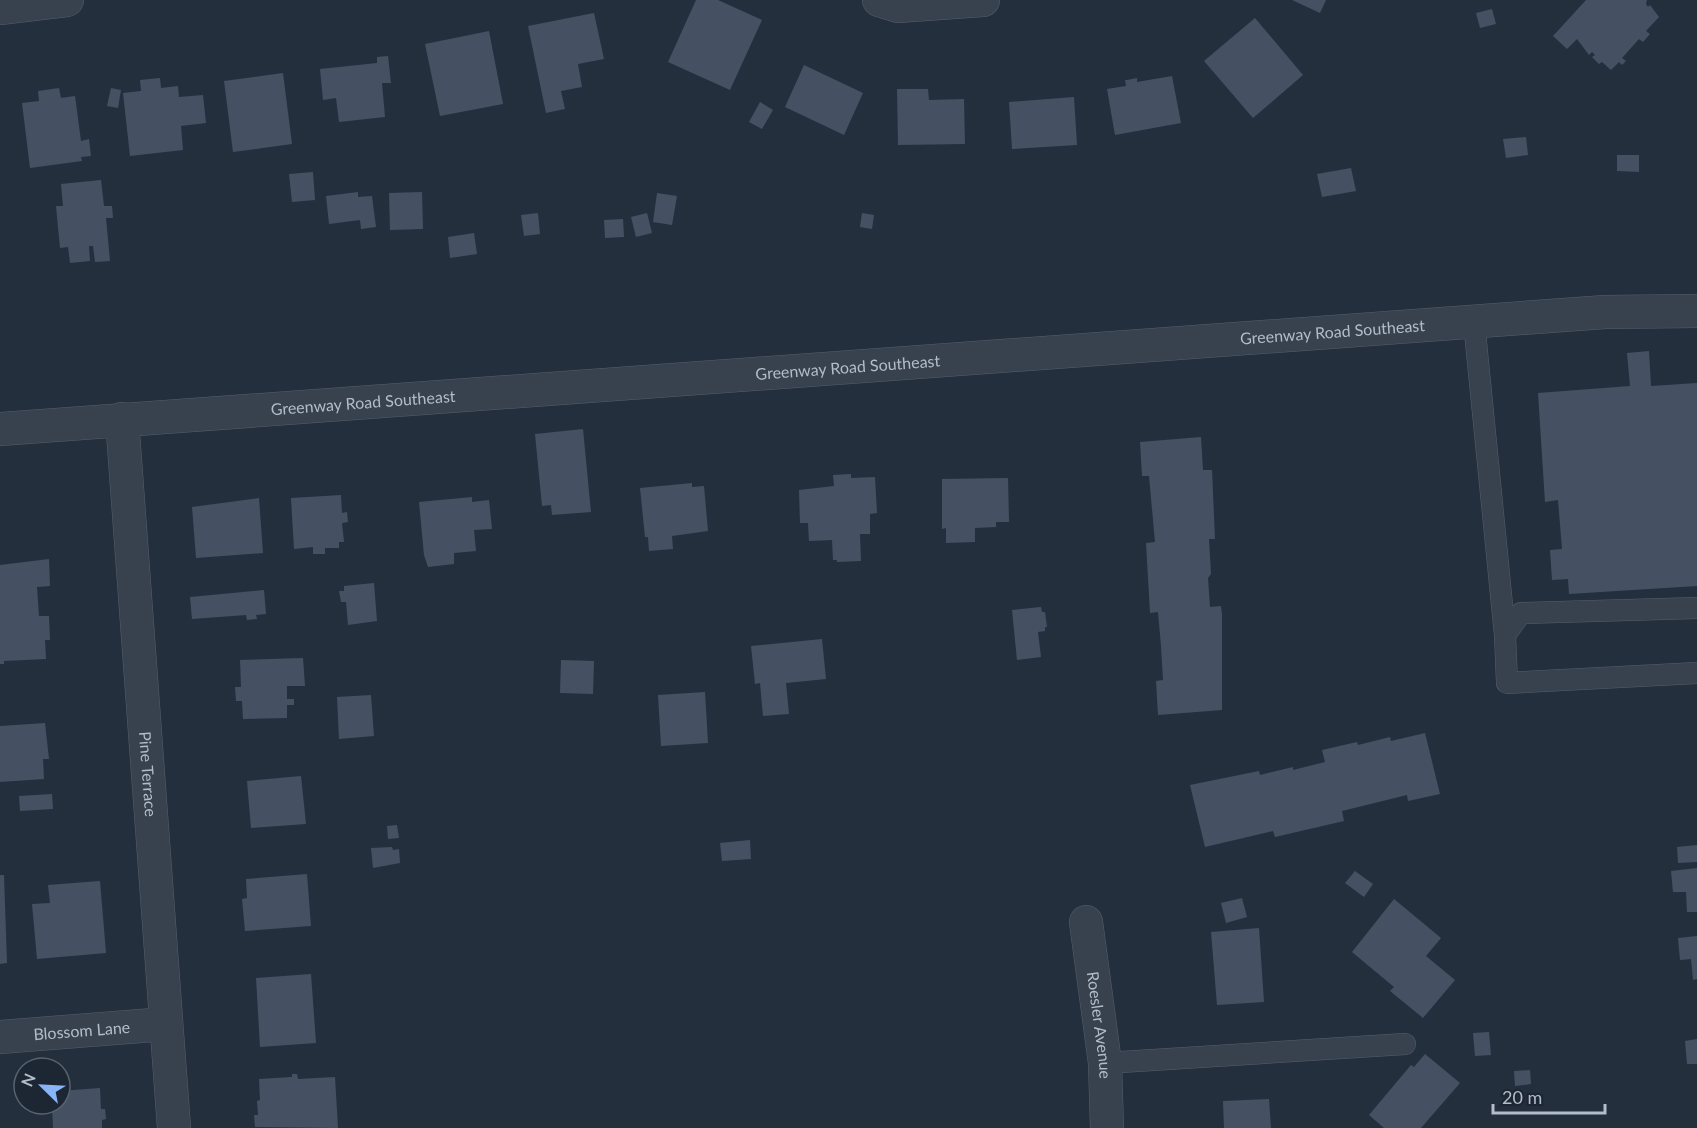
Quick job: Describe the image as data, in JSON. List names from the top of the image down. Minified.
{"streets":{"street":["Greenway Road Southeast","Pine Terrace","Roesler Avenue","Blossom Lane"]},"crossings":[["Greenway Road Southeast","Pine Terrace"],["Pine Terrace","Blossom Lane"]],"scale_bar":"20 m","north":"top left"}
